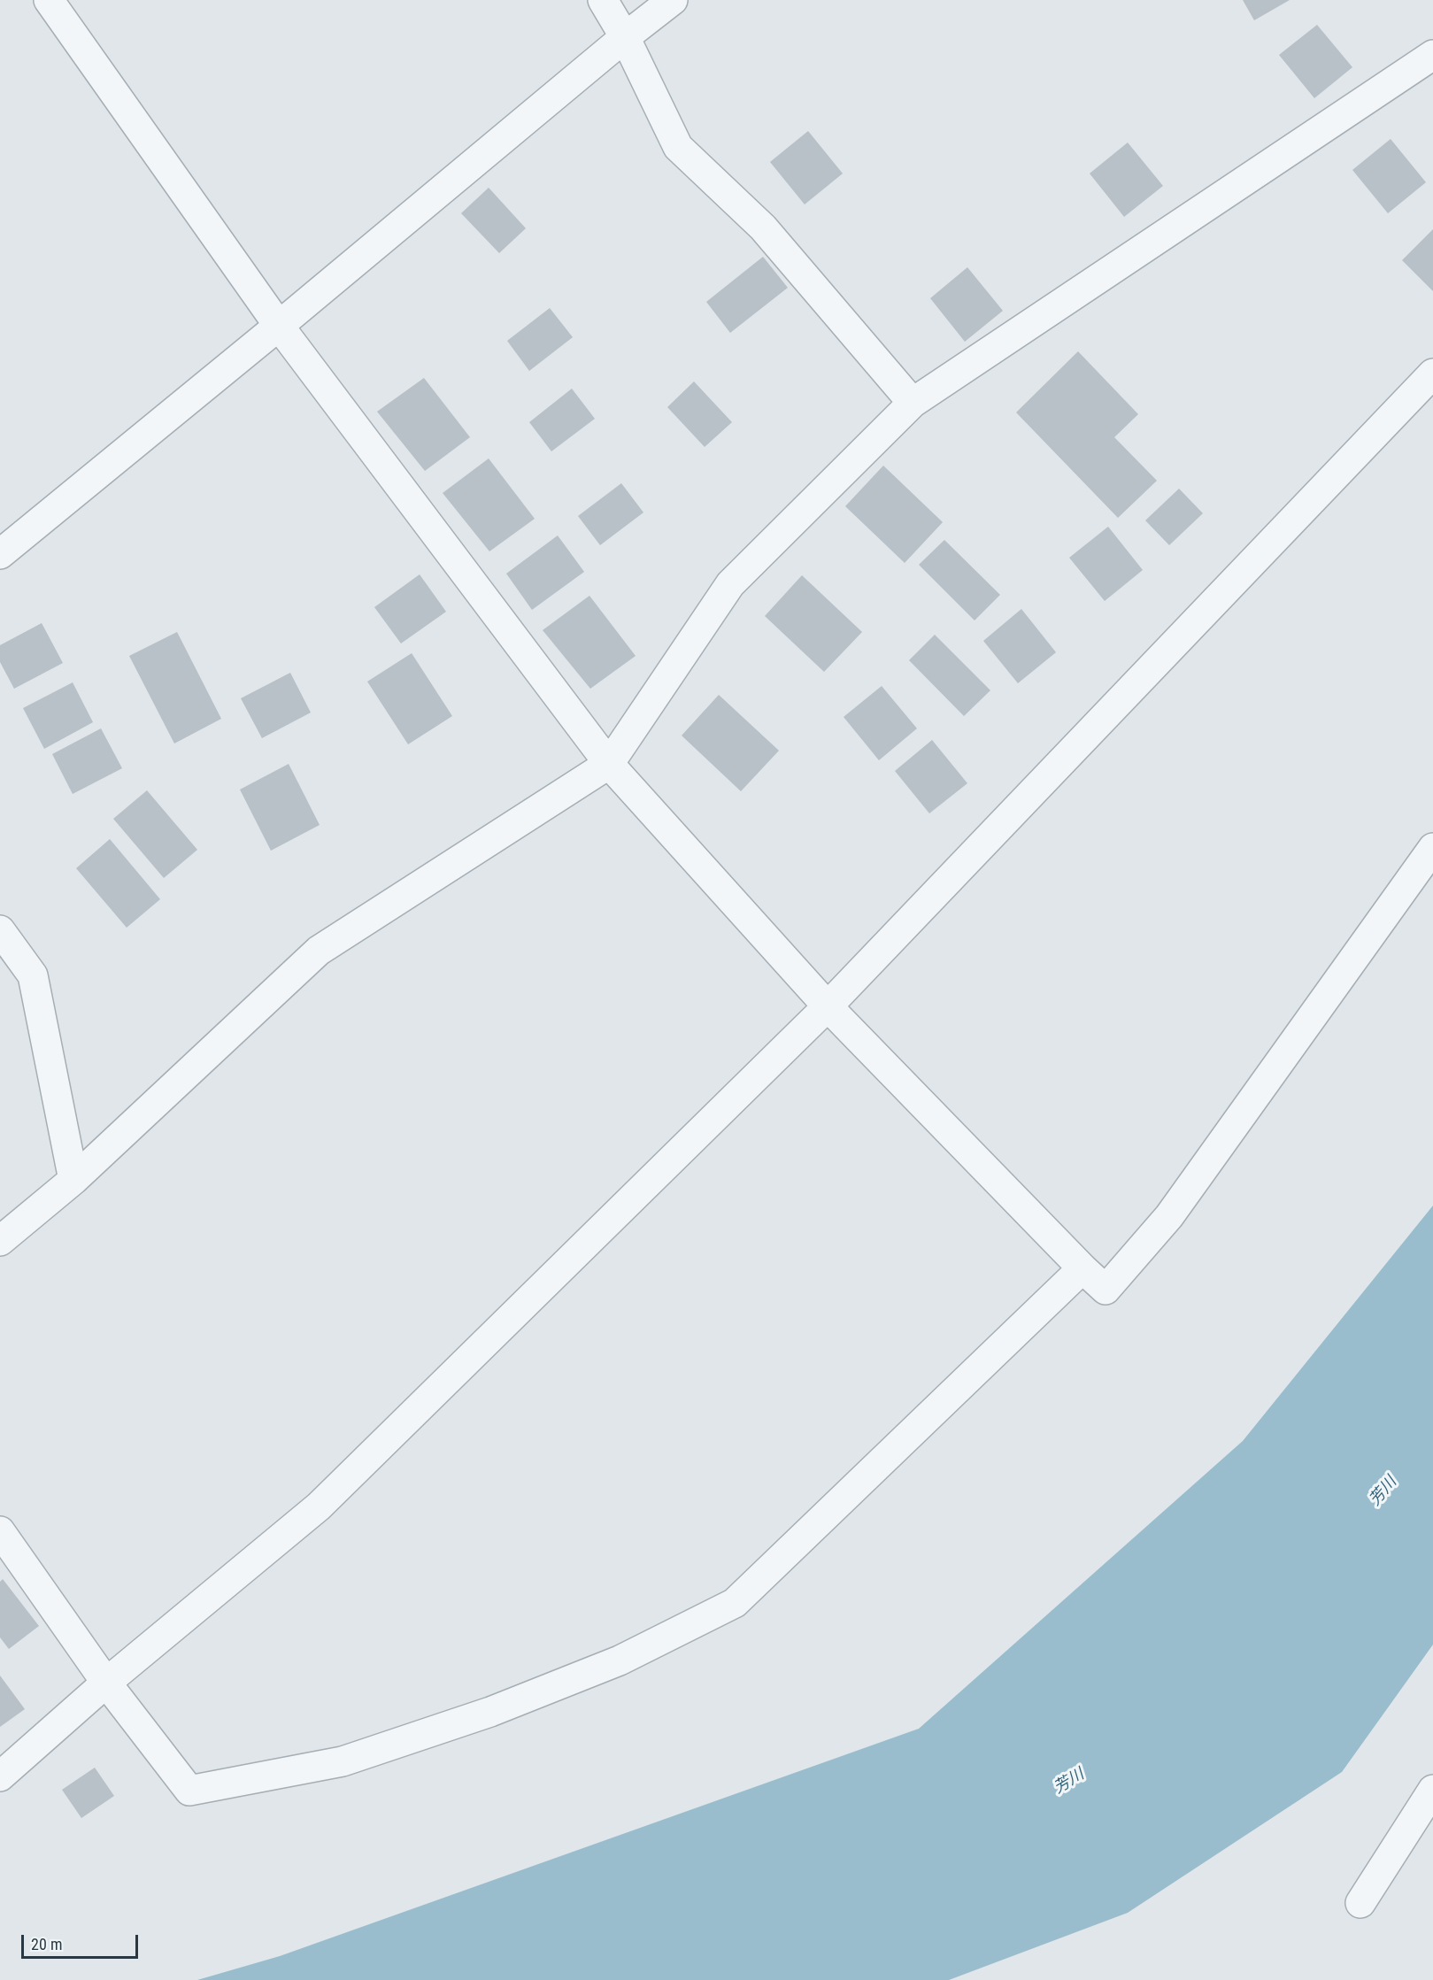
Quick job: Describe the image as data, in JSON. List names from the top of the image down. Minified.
{"water":["芳川"],"scale_bar":"20 m"}
